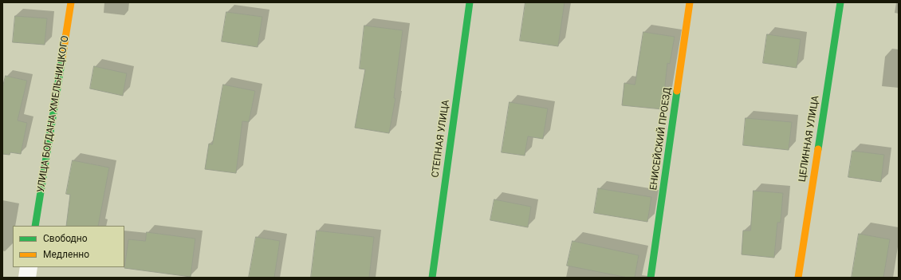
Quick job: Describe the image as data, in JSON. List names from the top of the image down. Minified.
{"streets":{"street":["УЛИЦА БОГДАНА ХМЕЛЬНИЦКОГО","СТЕПНАЯ УЛИЦА","ЕНИСЕЙСКИЙ ПРОЕЗД","ЦЕЛИННАЯ УЛИЦА"]},"legend":["Свободно","Медленно"]}
